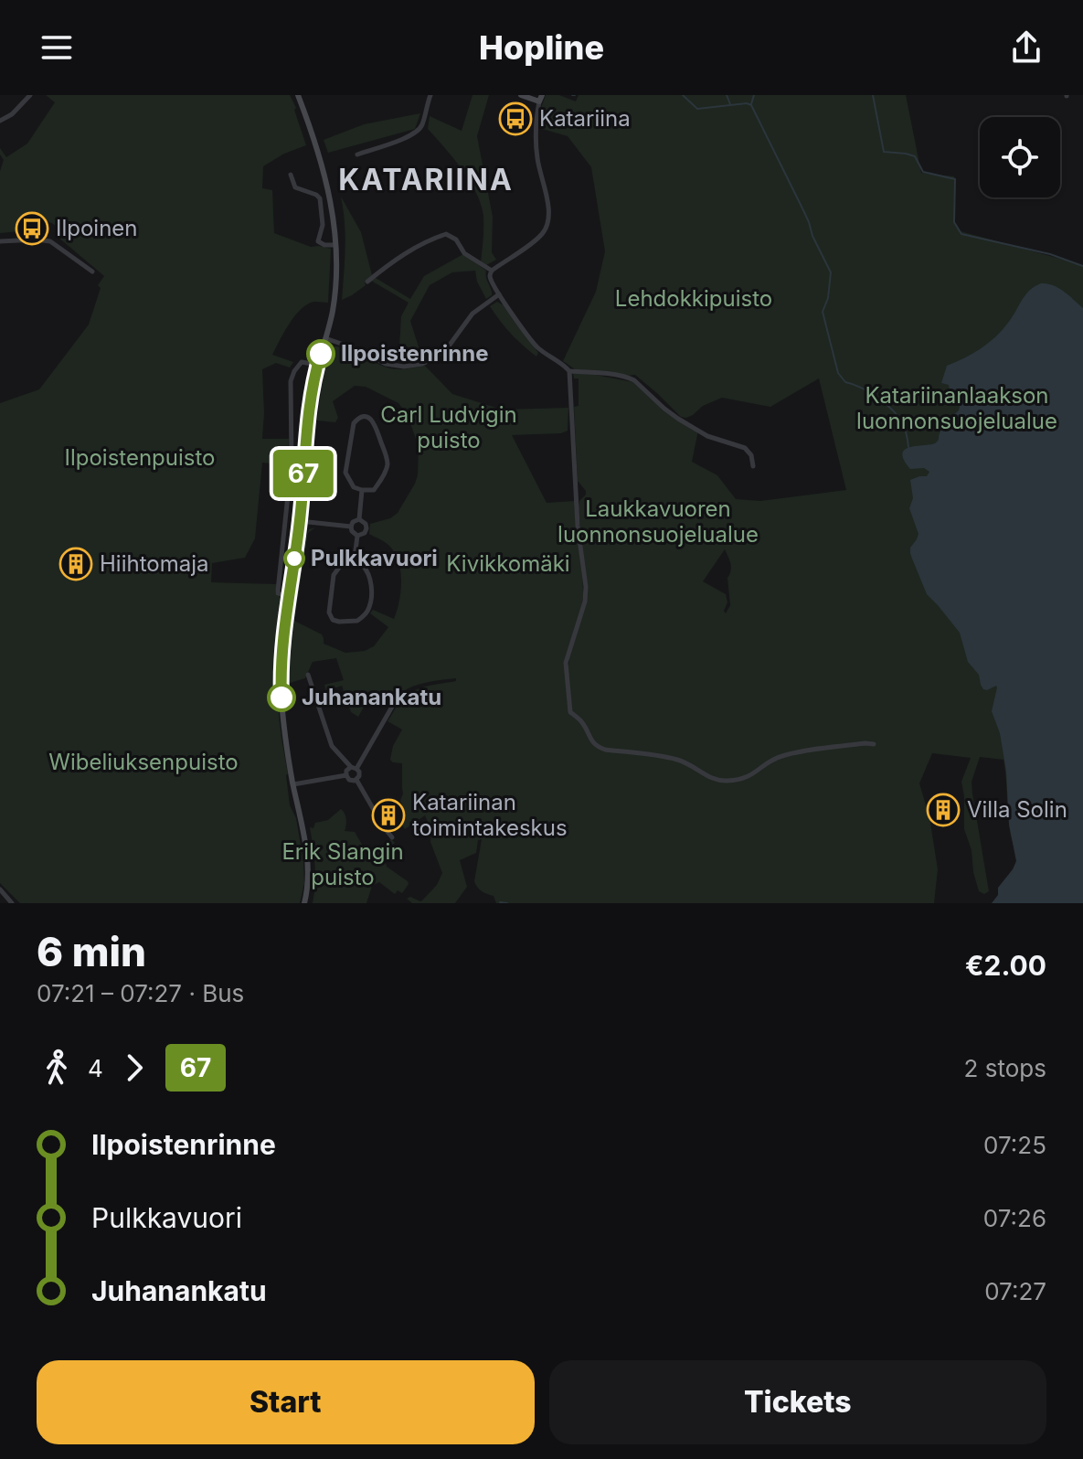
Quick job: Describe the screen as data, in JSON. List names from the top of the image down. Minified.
{"districts":["KATARIINA"],"parks":["Lehdokkipuisto","Katariinanlaakson luonnonsuojelualue","Carl Ludvigin puisto","Ilpoistenpuisto","Laukkavuoren luonnonsuojelualue","Kivikkomäki","Wibeliuksenpuisto","Erik Slangin puisto"],"places":{"bus stop":["Katariina","Ilpoinen"],"other":["Ilpoistenrinne","Pulkkavuori","Juhanankatu"],"building":["Hiihtomaja","Villa Solin","Katariinan toimintakeskus"]},"lines":["bus line 67"],"page":{"header":"Hopline","on_map":"67","heading":["6 min","07:21 – 07:27 · Bus","€2.00"],"legs":["4","67","2 stops"],"list":[{"name":"Ilpoistenrinne","value":"07:25"},{"name":"Pulkkavuori","value":"07:26"},{"name":"Juhanankatu","value":"07:27"}],"buttons":["Start","Tickets"]}}
